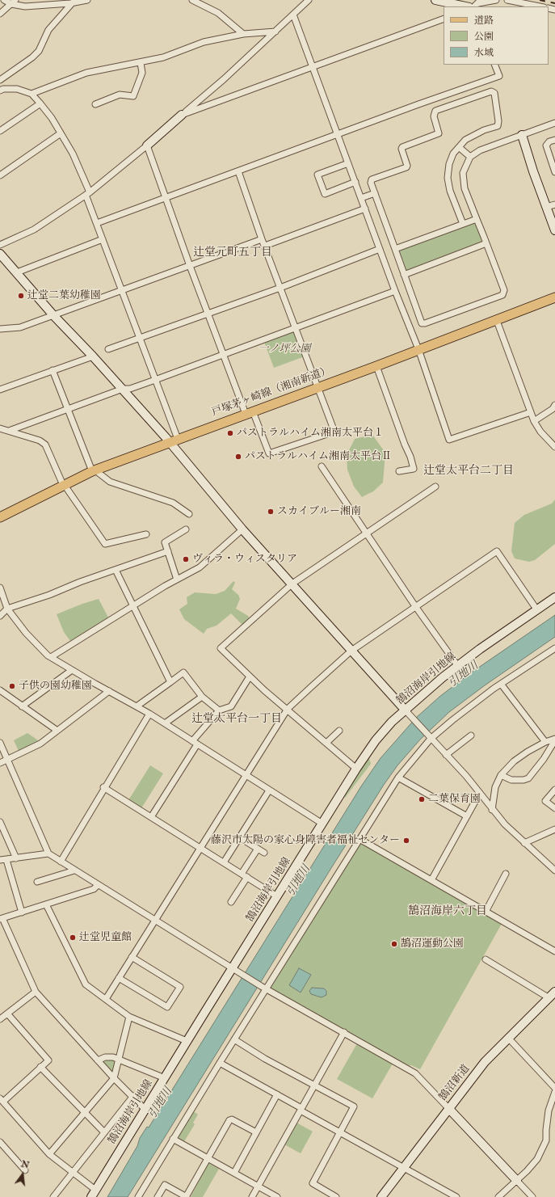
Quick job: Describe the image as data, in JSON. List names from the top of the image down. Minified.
{"streets":{"main road":["戸塚茅ヶ崎線（湘南新道）"],"street":["鵠沼海岸引地線","鵠沼新道"]},"districts":["辻堂元町五丁目","辻堂太平台二丁目","辻堂太平台一丁目","鵠沼海岸六丁目"],"water":["引地川"],"parks":["一ノ坪公園"],"places":["辻堂二葉幼稚園","パストラルハイム湘南太平台１","パストラルハイム湘南太平台Ⅱ","スカイブルー湘南","ヴィラ・ウィスタリア","子供の園幼稚園","二葉保育園","藤沢市太陽の家心身障害者福祉センター","辻堂児童館","鵠沼運動公園"],"legend":["道路","公園","水域"],"north":"top"}
